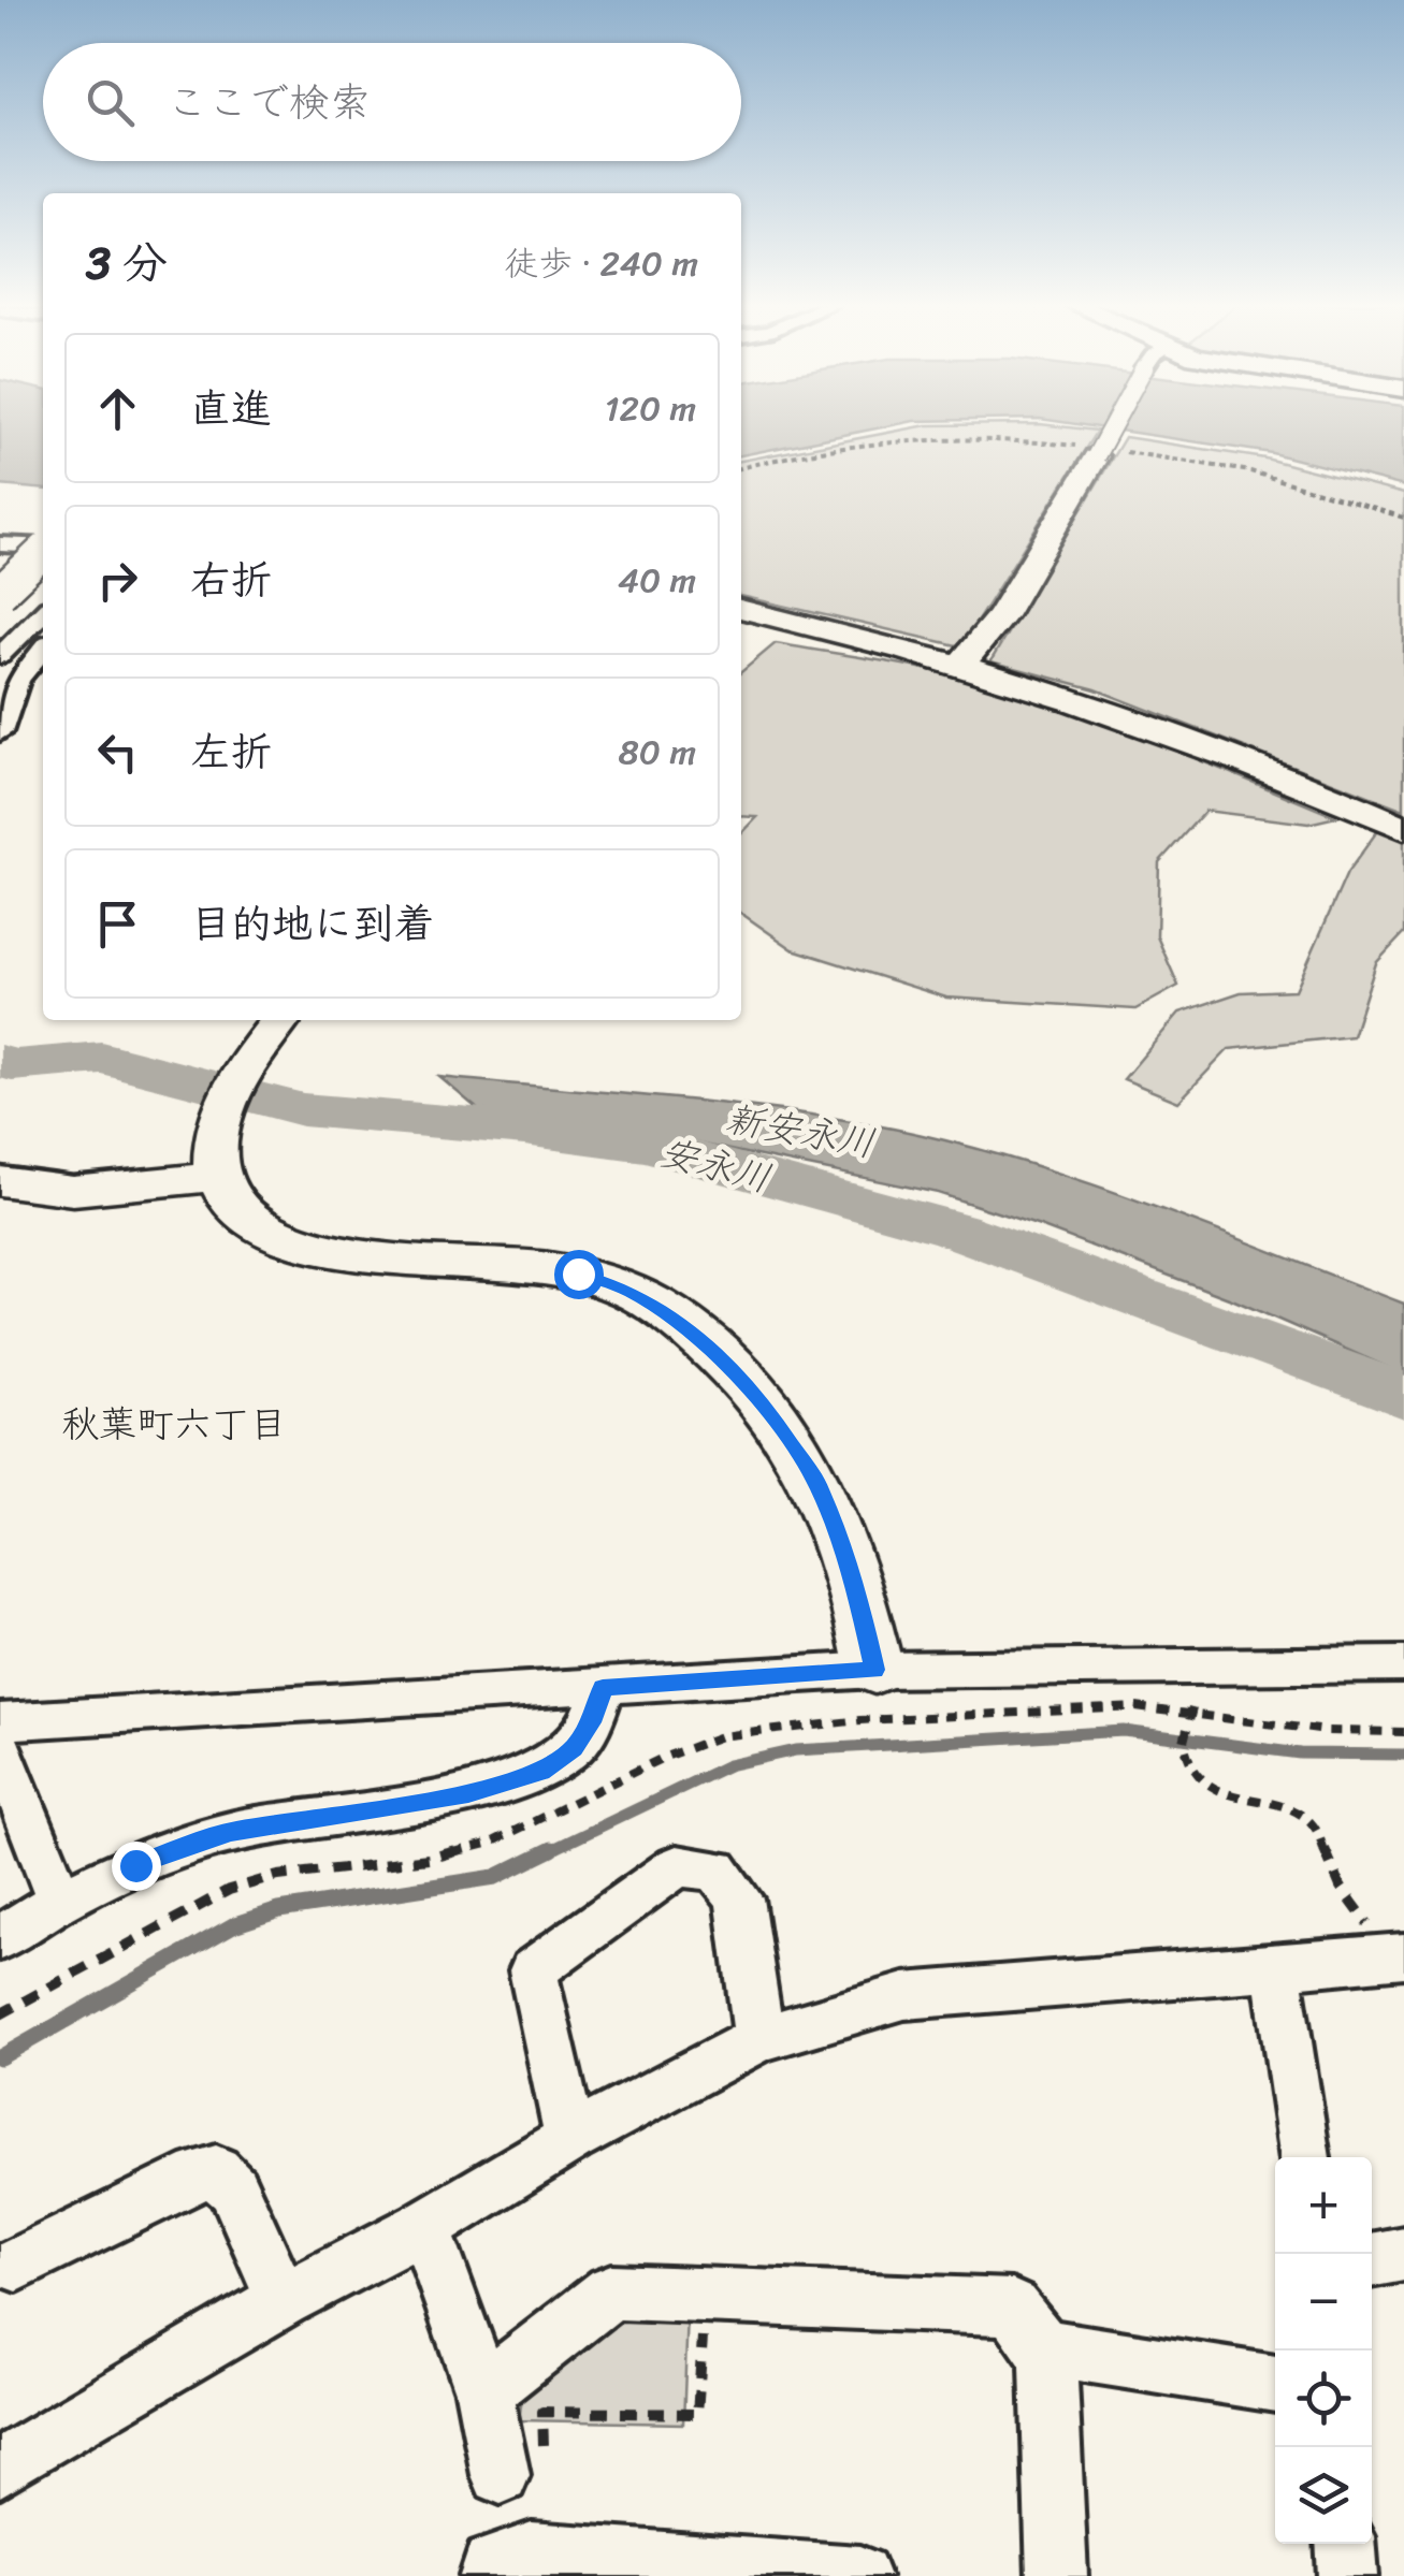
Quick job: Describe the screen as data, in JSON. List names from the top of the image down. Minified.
{"districts":["秋葉町六丁目"],"water":["新安永川","安永川"],"page":{"search":"ここで検索","heading":["3 分","徒歩 · 240 m"],"list":[["直進","120 m"],["右折","40 m"],["左折","80 m"],"目的地に到着"],"map_buttons":["+","−"]}}
